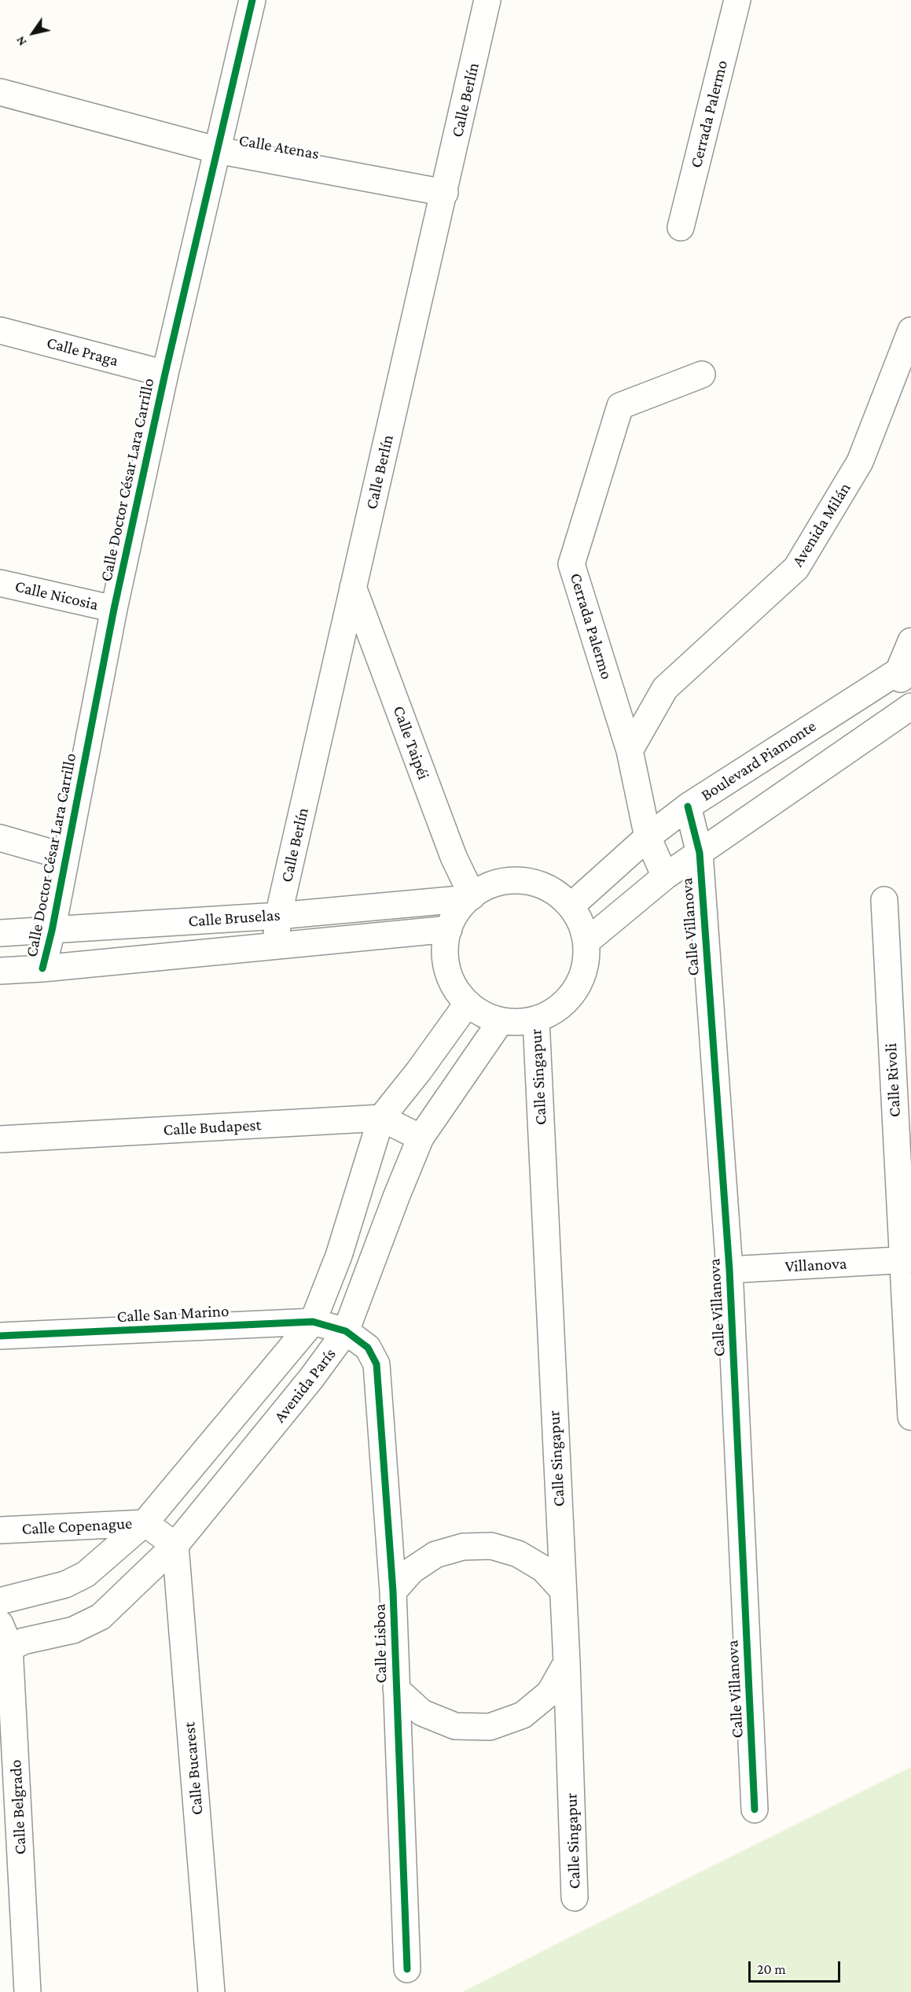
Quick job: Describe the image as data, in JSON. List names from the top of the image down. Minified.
{"streets":{"street":["Calle Berlín","Cerrada Palermo","Calle Atenas","Calle Praga","Calle Doctor César Lara Carrillo","Avenida Milán","Calle Nicosia","Calle Taipéi","Boulevard Piamonte","Calle Bruselas","Calle Villanova","Calle Singapur","Calle Rivoli","Calle Budapest","Villanova","Calle San Marino","Avenida París","Calle Copenague","Calle Lisboa","Calle Bucarest","Calle Belgrado"]},"crossings":[["Calle Berlín","Calle Atenas"],["Calle Berlín","Calle Taipéi"],["Calle Berlín","Calle Bruselas"],["Cerrada Palermo","Avenida Milán"],["Cerrada Palermo","Boulevard Piamonte"],["Calle Atenas","Calle Doctor César Lara Carrillo"],["Calle Praga","Calle Doctor César Lara Carrillo"],["Calle Doctor César Lara Carrillo","Calle Nicosia"],["Calle Doctor César Lara Carrillo","Calle Bruselas"],["Calle Taipéi","Boulevard Piamonte"],["Calle Taipéi","Calle Bruselas"],["Calle Taipéi","Calle Singapur"],["Calle Taipéi","Avenida París"],["Boulevard Piamonte","Calle Bruselas"],["Boulevard Piamonte","Calle Villanova"],["Boulevard Piamonte","Calle Singapur"],["Boulevard Piamonte","Avenida París"],["Calle Bruselas","Calle Singapur"],["Calle Bruselas","Avenida París"],["Calle Villanova","Villanova"],["Calle Singapur","Avenida París"],["Calle Rivoli","Villanova"],["Calle Budapest","Avenida París"],["Calle San Marino","Avenida París"],["Calle San Marino","Calle Lisboa"],["Avenida París","Calle Copenague"],["Avenida París","Calle Lisboa"],["Avenida París","Calle Bucarest"],["Avenida París","Calle Belgrado"],["Calle Copenague","Calle Bucarest"]],"scale_bar":"20 m","north":"bottom left"}
